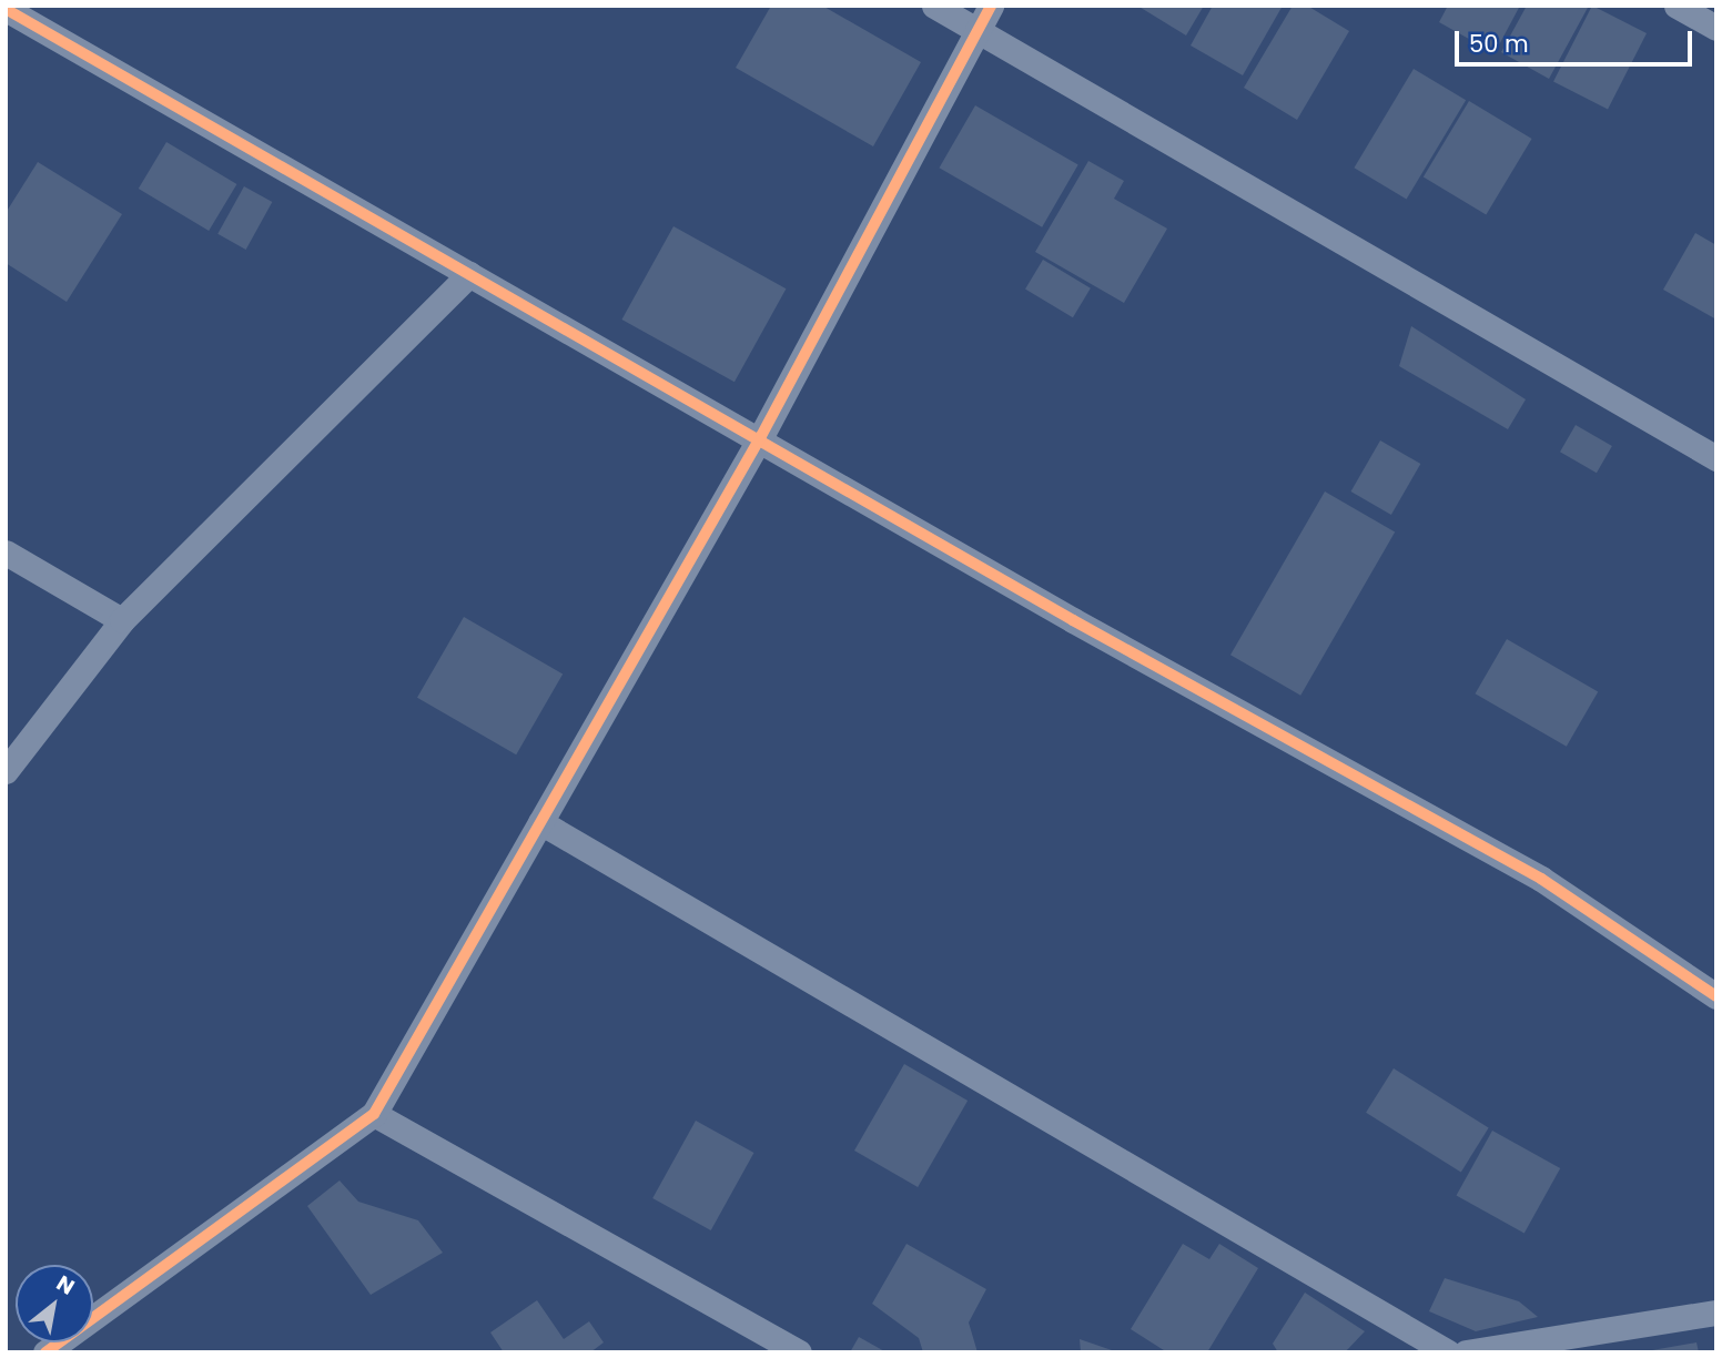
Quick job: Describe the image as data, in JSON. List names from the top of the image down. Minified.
{"scale_bar":"50 m","north":"top right"}
